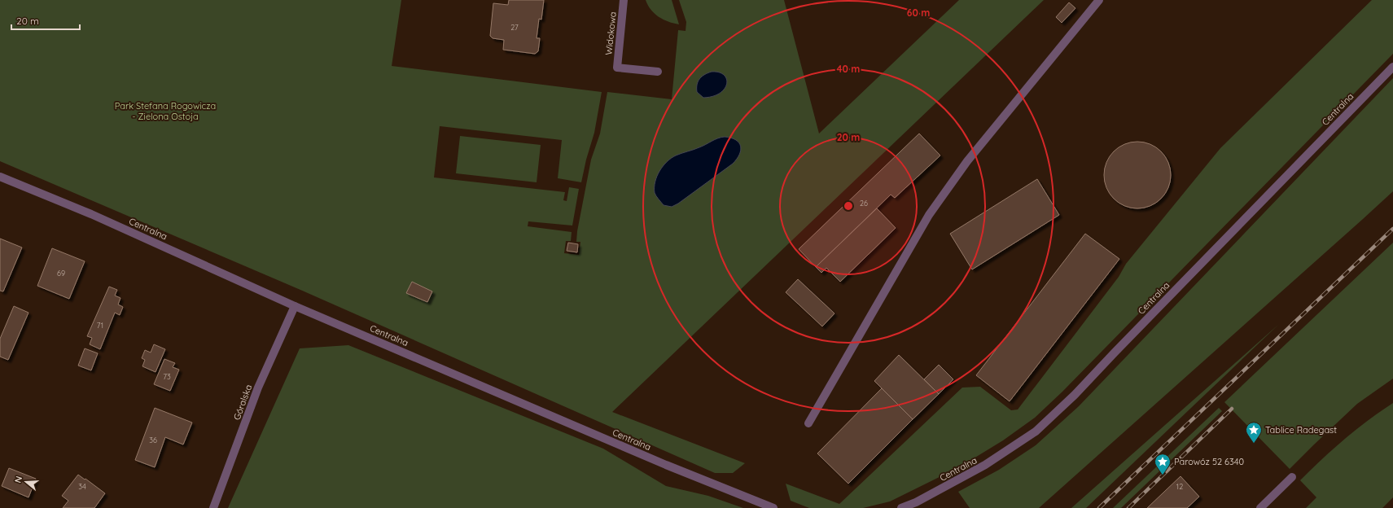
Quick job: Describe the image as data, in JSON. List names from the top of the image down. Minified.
{"streets":{"street":["Widokowa","Centralna","Góralska"]},"crossings":[["Centralna","Góralska"]],"parks":["Park Stefana Rogowicza - Zielona Ostoja"],"places":{"place":["Tablice Radegast","Parowóz 52 6340"]},"house_numbers":["27","26","69","71","73","36","34","12"],"scale_bar":"20 m","north":"left","rings":["60 m","40 m","20 m"]}
